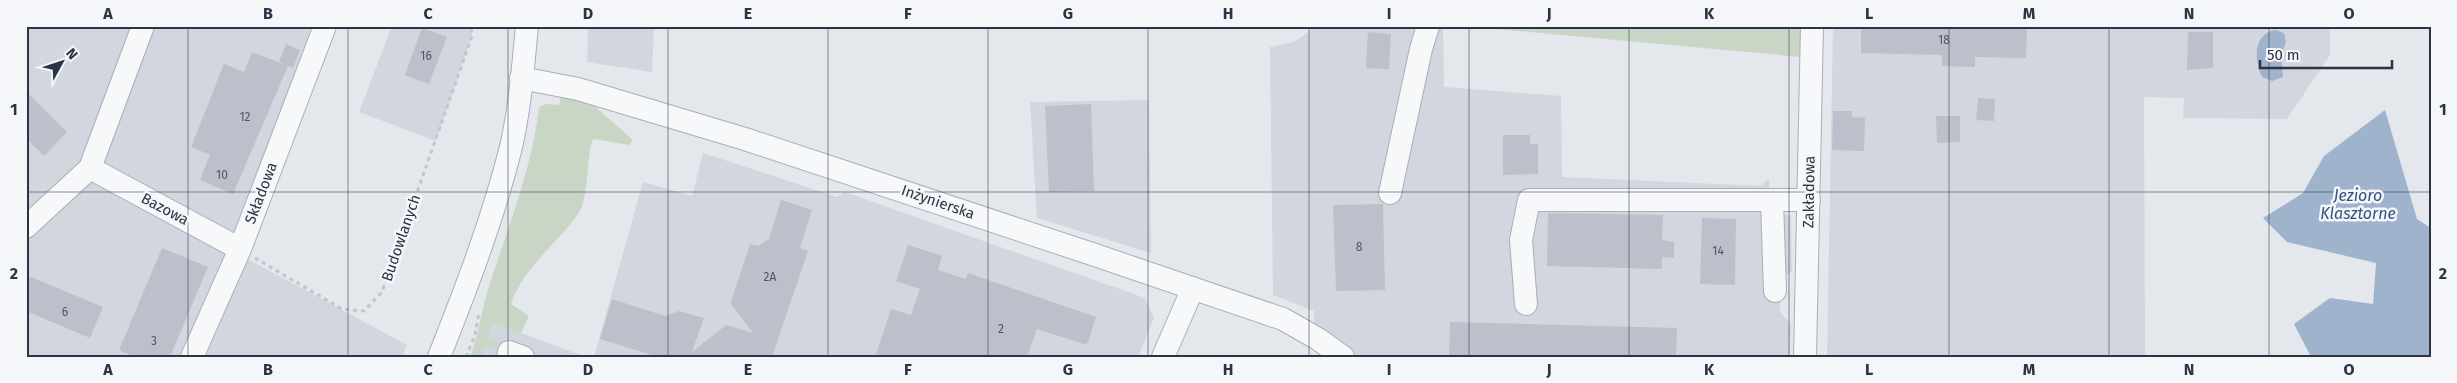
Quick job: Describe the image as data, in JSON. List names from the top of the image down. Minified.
{"streets":{"street":["Zakładowa","Składowa","Inżynierska","Bazowa"],"path":["Budowlanych"]},"crossings":[["Składowa","Bazowa"],["Składowa","Budowlanych"],["Bazowa","Budowlanych"]],"water":["Jezioro Klasztorne"],"house_numbers":["18","16","12","10","8","14","2A","6","2","3"],"scale_bar":"50 m","north":"top right","grid":{"columns":["A","B","C","D","E","F","G","H","I","J","K","L","M","N","O"],"rows":["1","2"]}}
